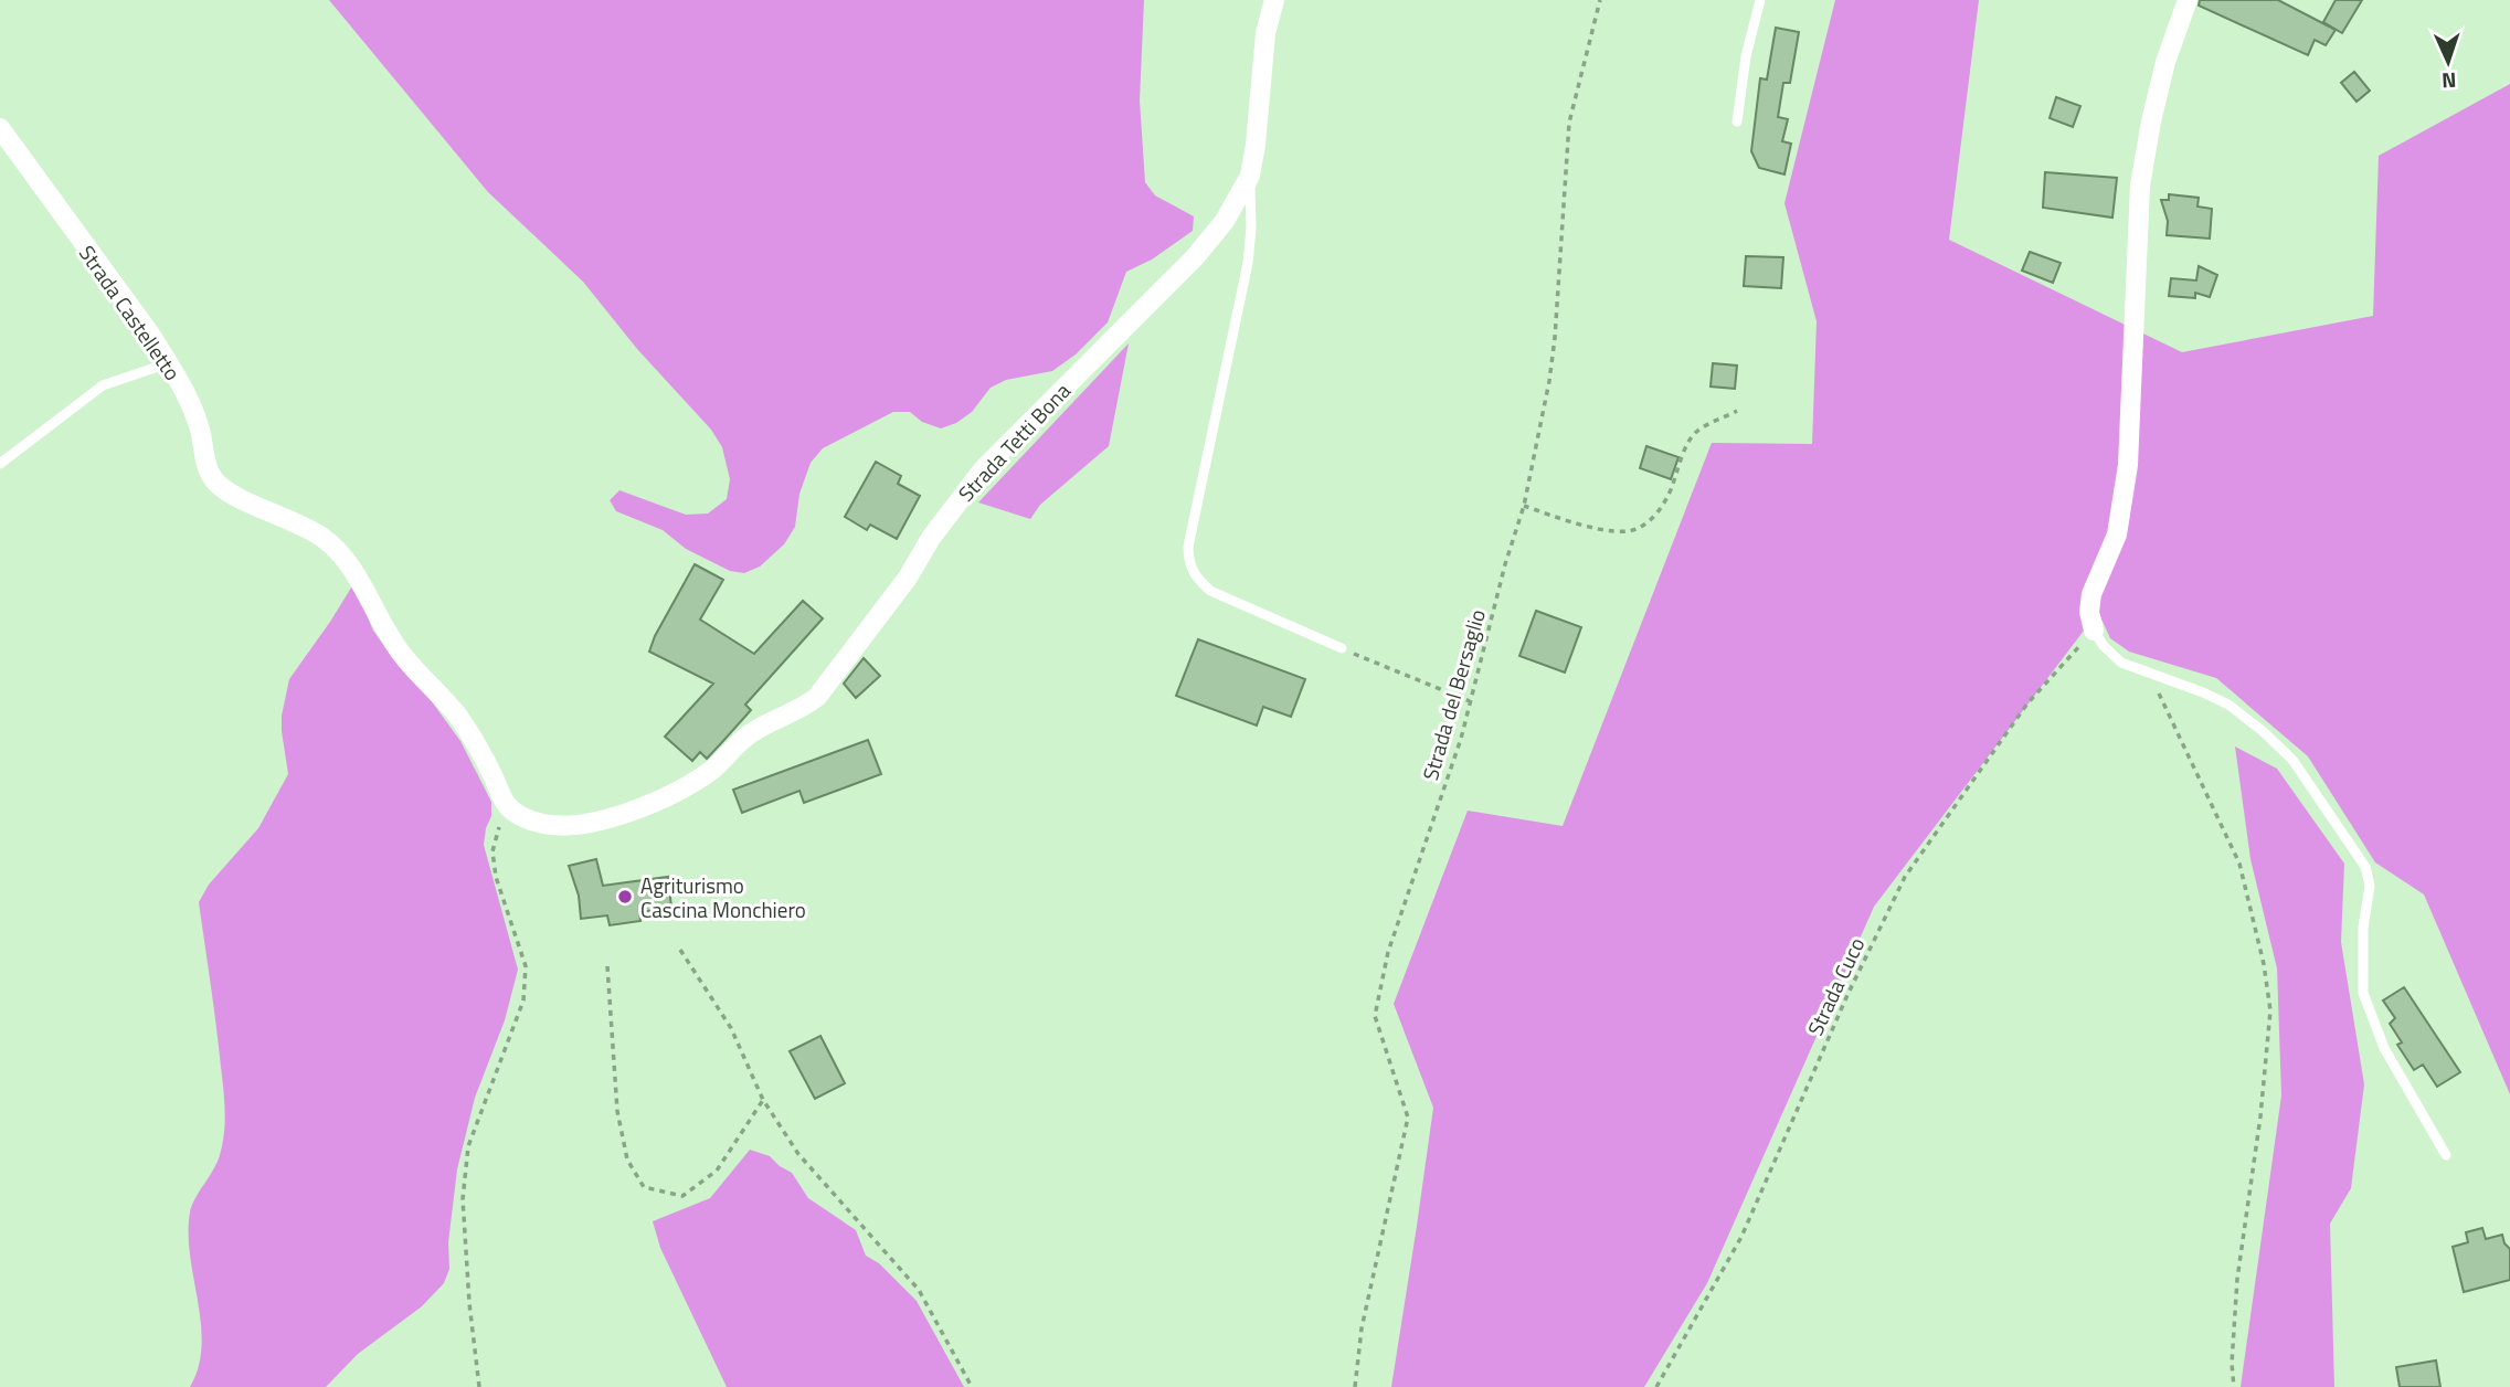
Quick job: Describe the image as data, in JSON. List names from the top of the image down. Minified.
{"streets":{"street":["Strada Castelletto","Strada Tetti Bona"],"path":["Strada del Bersaglio","Strada Cuco"]},"crossings":[["Strada Castelletto","Strada Tetti Bona"]],"places":["Agriturismo Cascina Monchiero"],"north":"bottom"}
